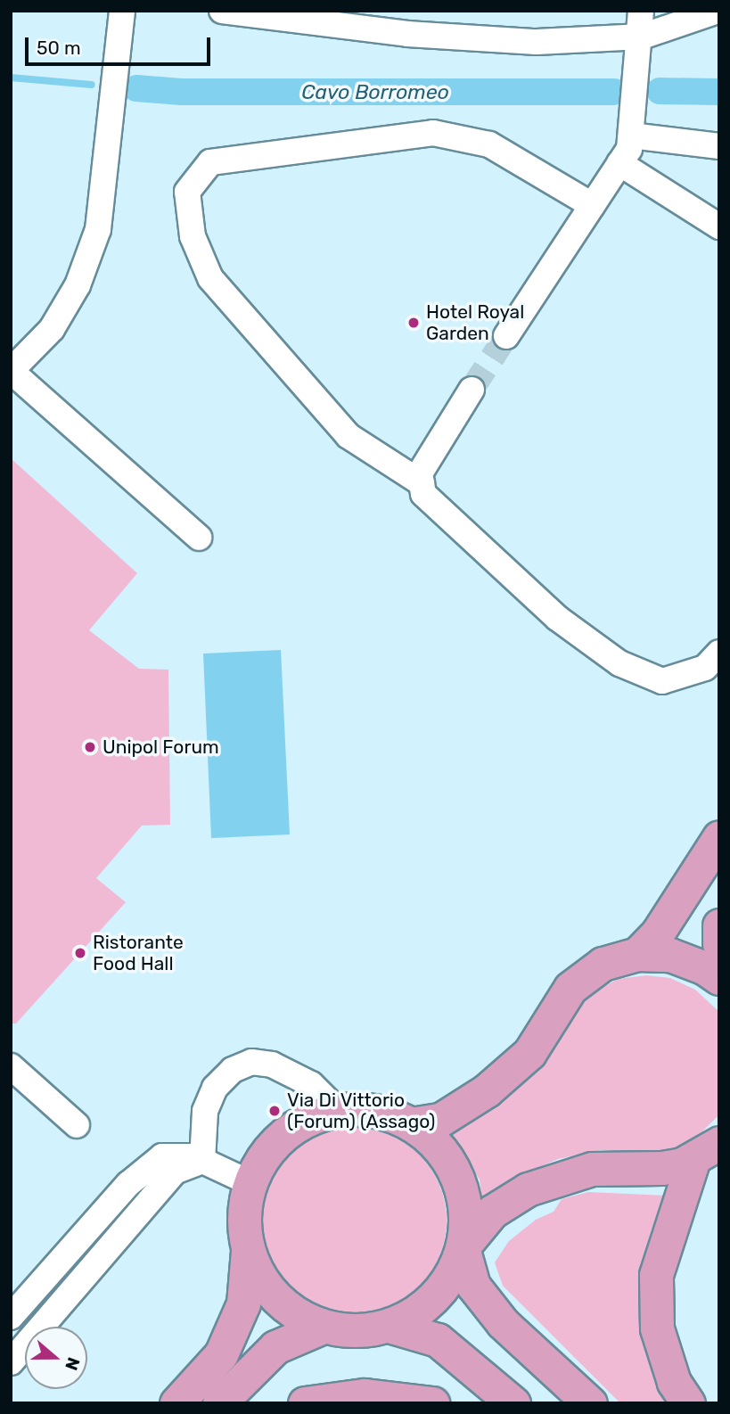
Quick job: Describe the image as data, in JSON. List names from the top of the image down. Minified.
{"water":["Cavo Borromeo"],"places":["Hotel Royal Garden","Unipol Forum","Ristorante Food Hall","Via Di Vittorio (Forum) (Assago)"],"scale_bar":"50 m","north":"right"}
